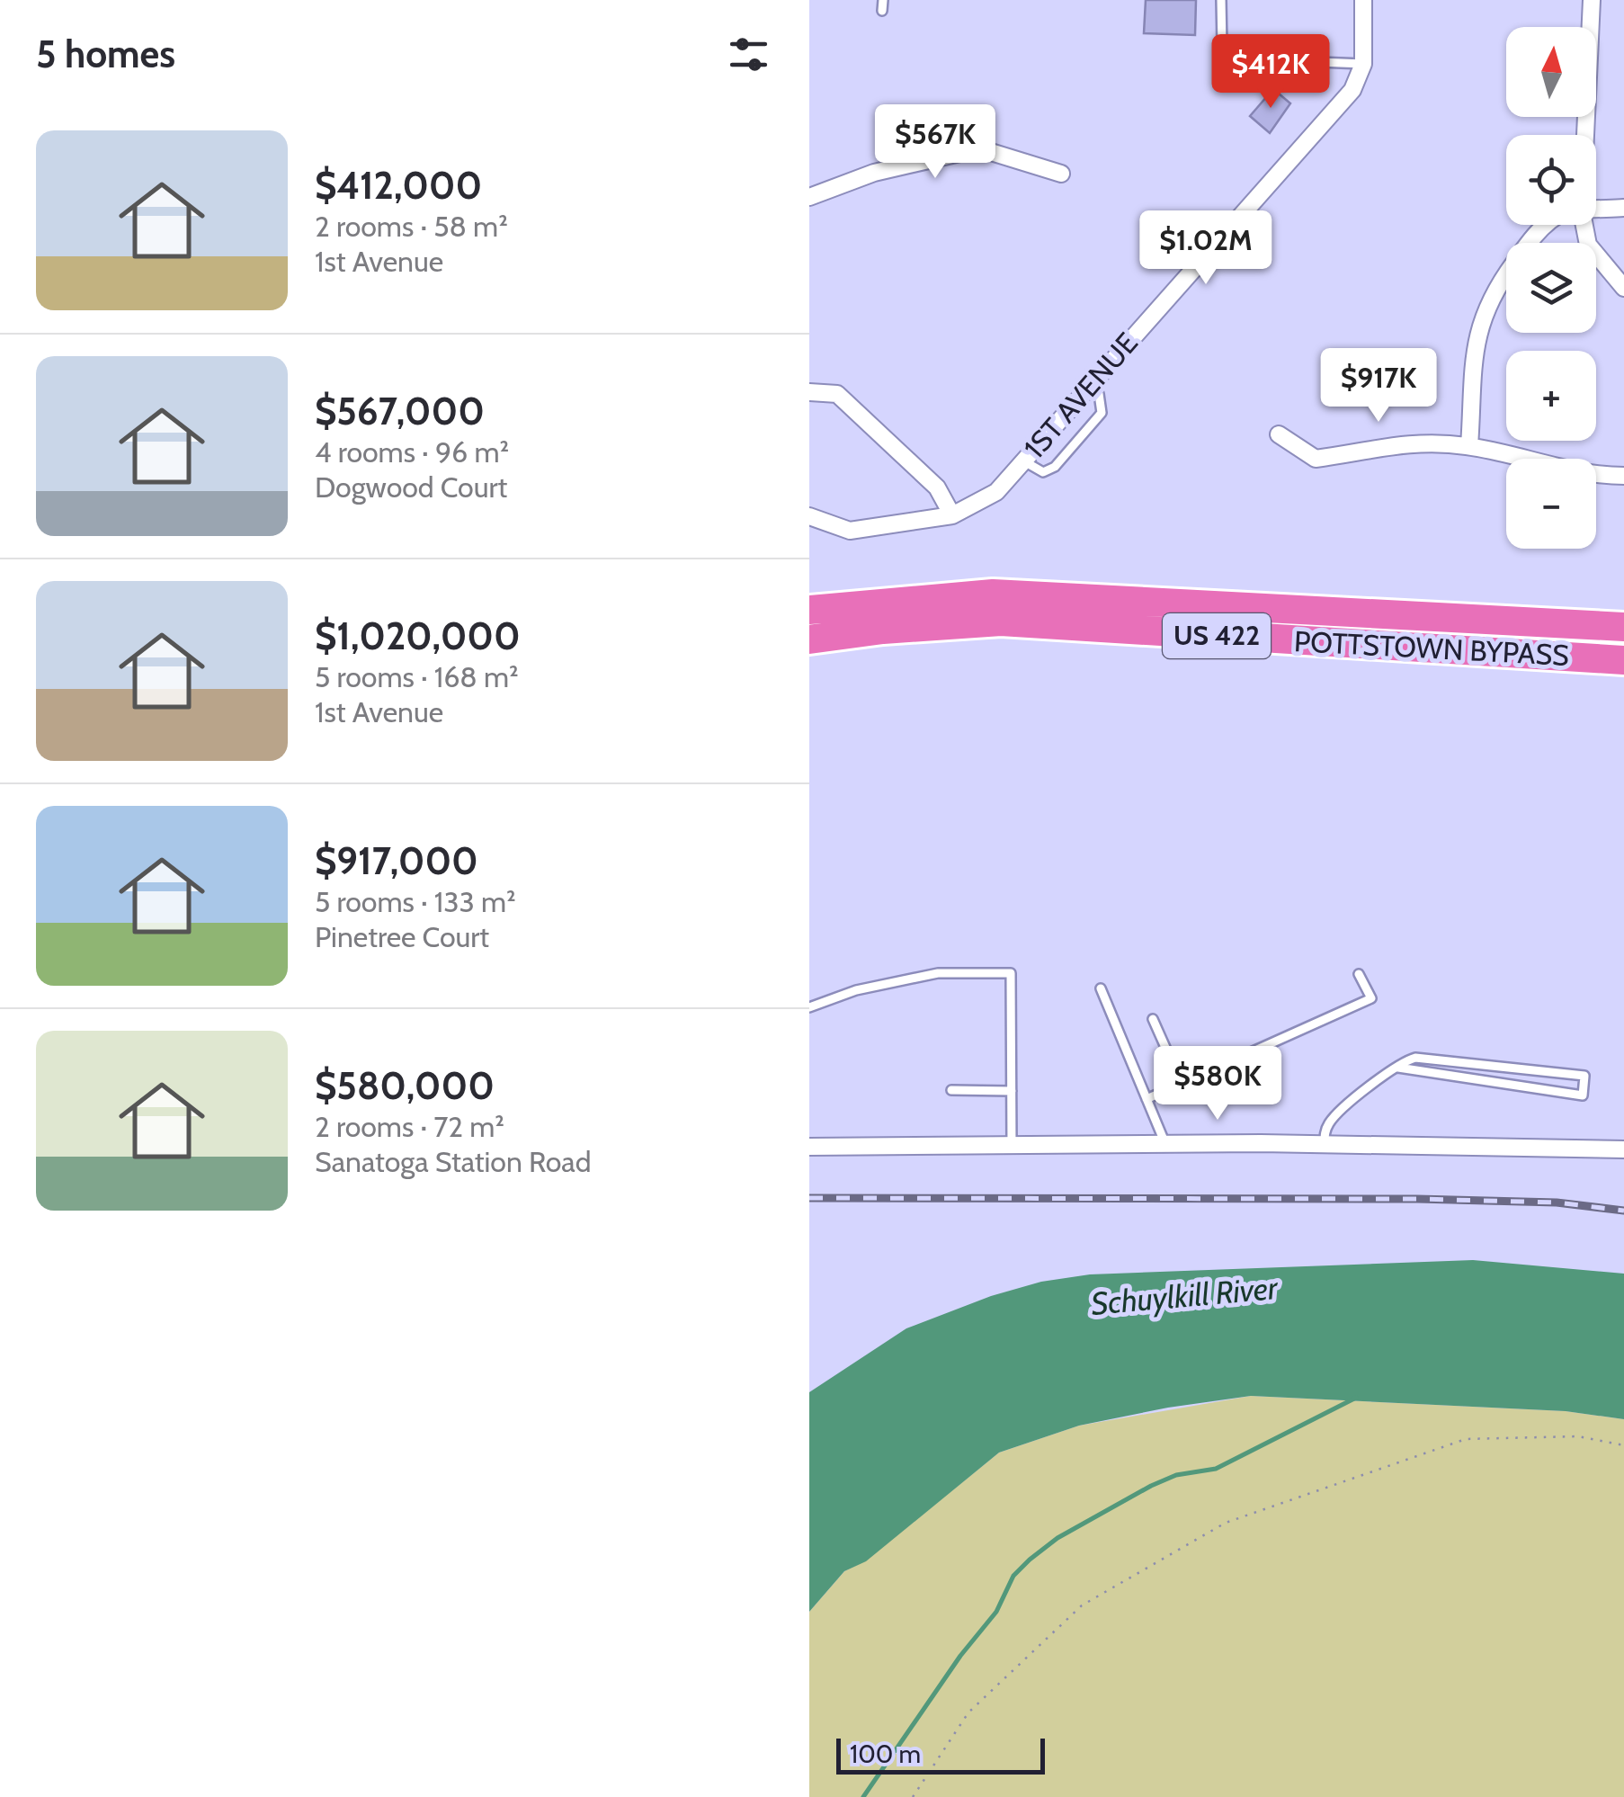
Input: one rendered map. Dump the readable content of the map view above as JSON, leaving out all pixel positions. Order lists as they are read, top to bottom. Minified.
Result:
{"streets":{"highway":["US 422","POTTSTOWN BYPASS"],"street":["1ST AVENUE"]},"water":["Schuylkill River"],"scale_bar":"100 m","north":"top","page":{"heading":"5 homes","map_buttons":["+","−"],"price":["$412K","$567K","$1.02M","$917K","$580K"],"list":[{"name":"$412,000","note":"2 rooms · 58 m² · 1st Avenue"},{"name":"$567,000","note":"4 rooms · 96 m² · Dogwood Court"},{"name":"$1,020,000","note":"5 rooms · 168 m² · 1st Avenue"},{"name":"$917,000","note":"5 rooms · 133 m² · Pinetree Court"},{"name":"$580,000","note":"2 rooms · 72 m² · Sanatoga Station Road"}],"scale":"100 m"}}
